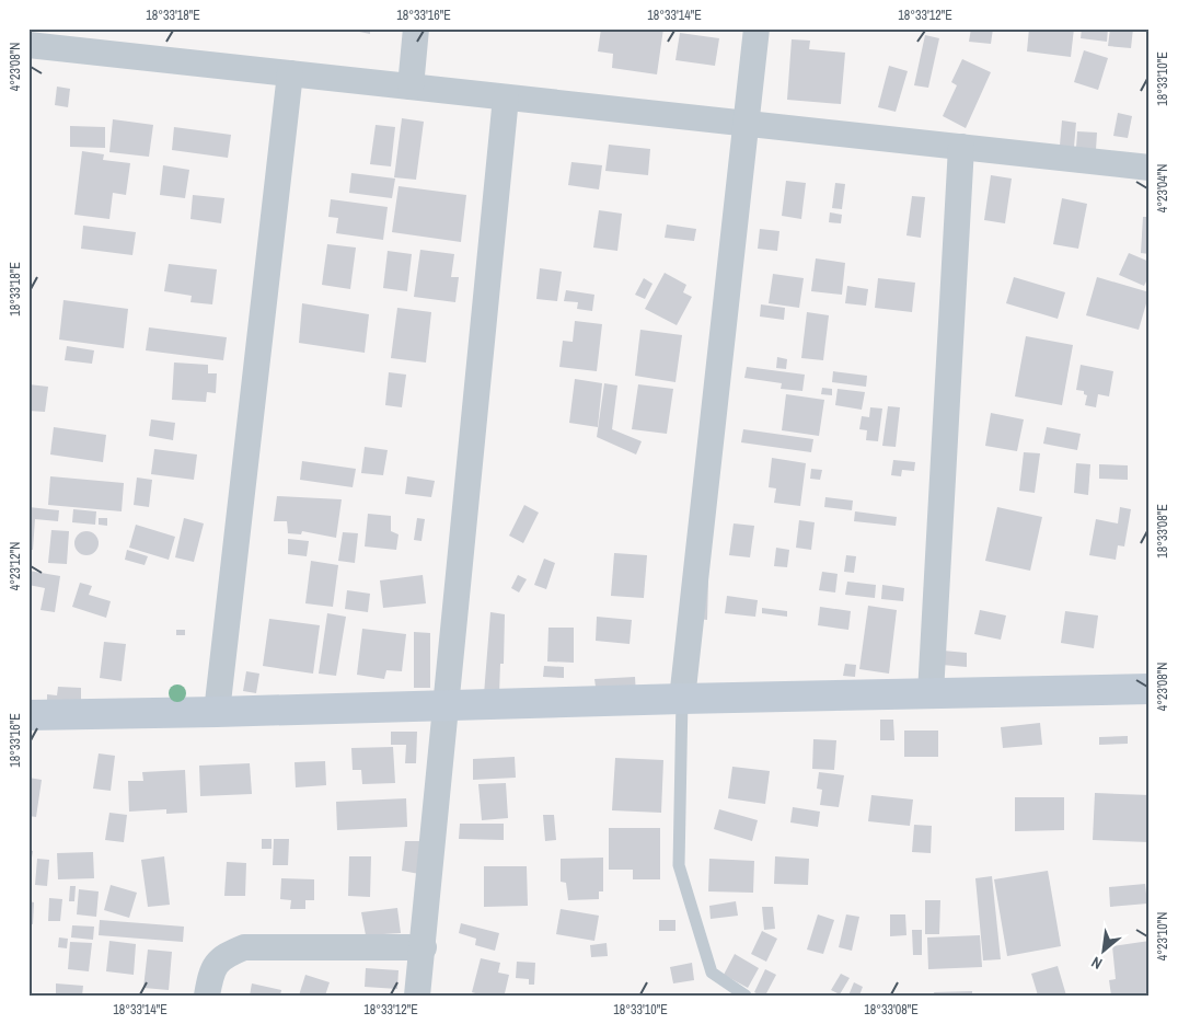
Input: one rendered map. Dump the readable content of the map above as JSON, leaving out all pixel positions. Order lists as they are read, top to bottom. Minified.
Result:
{"north":"bottom left","coordinates":["18°33'18\"E","18°33'16\"E","18°33'14\"E","18°33'12\"E","4°23'08\"N","18°33'10\"E","4°23'04\"N","18°33'08\"E","4°23'12\"N","4°23'10\"N"]}
